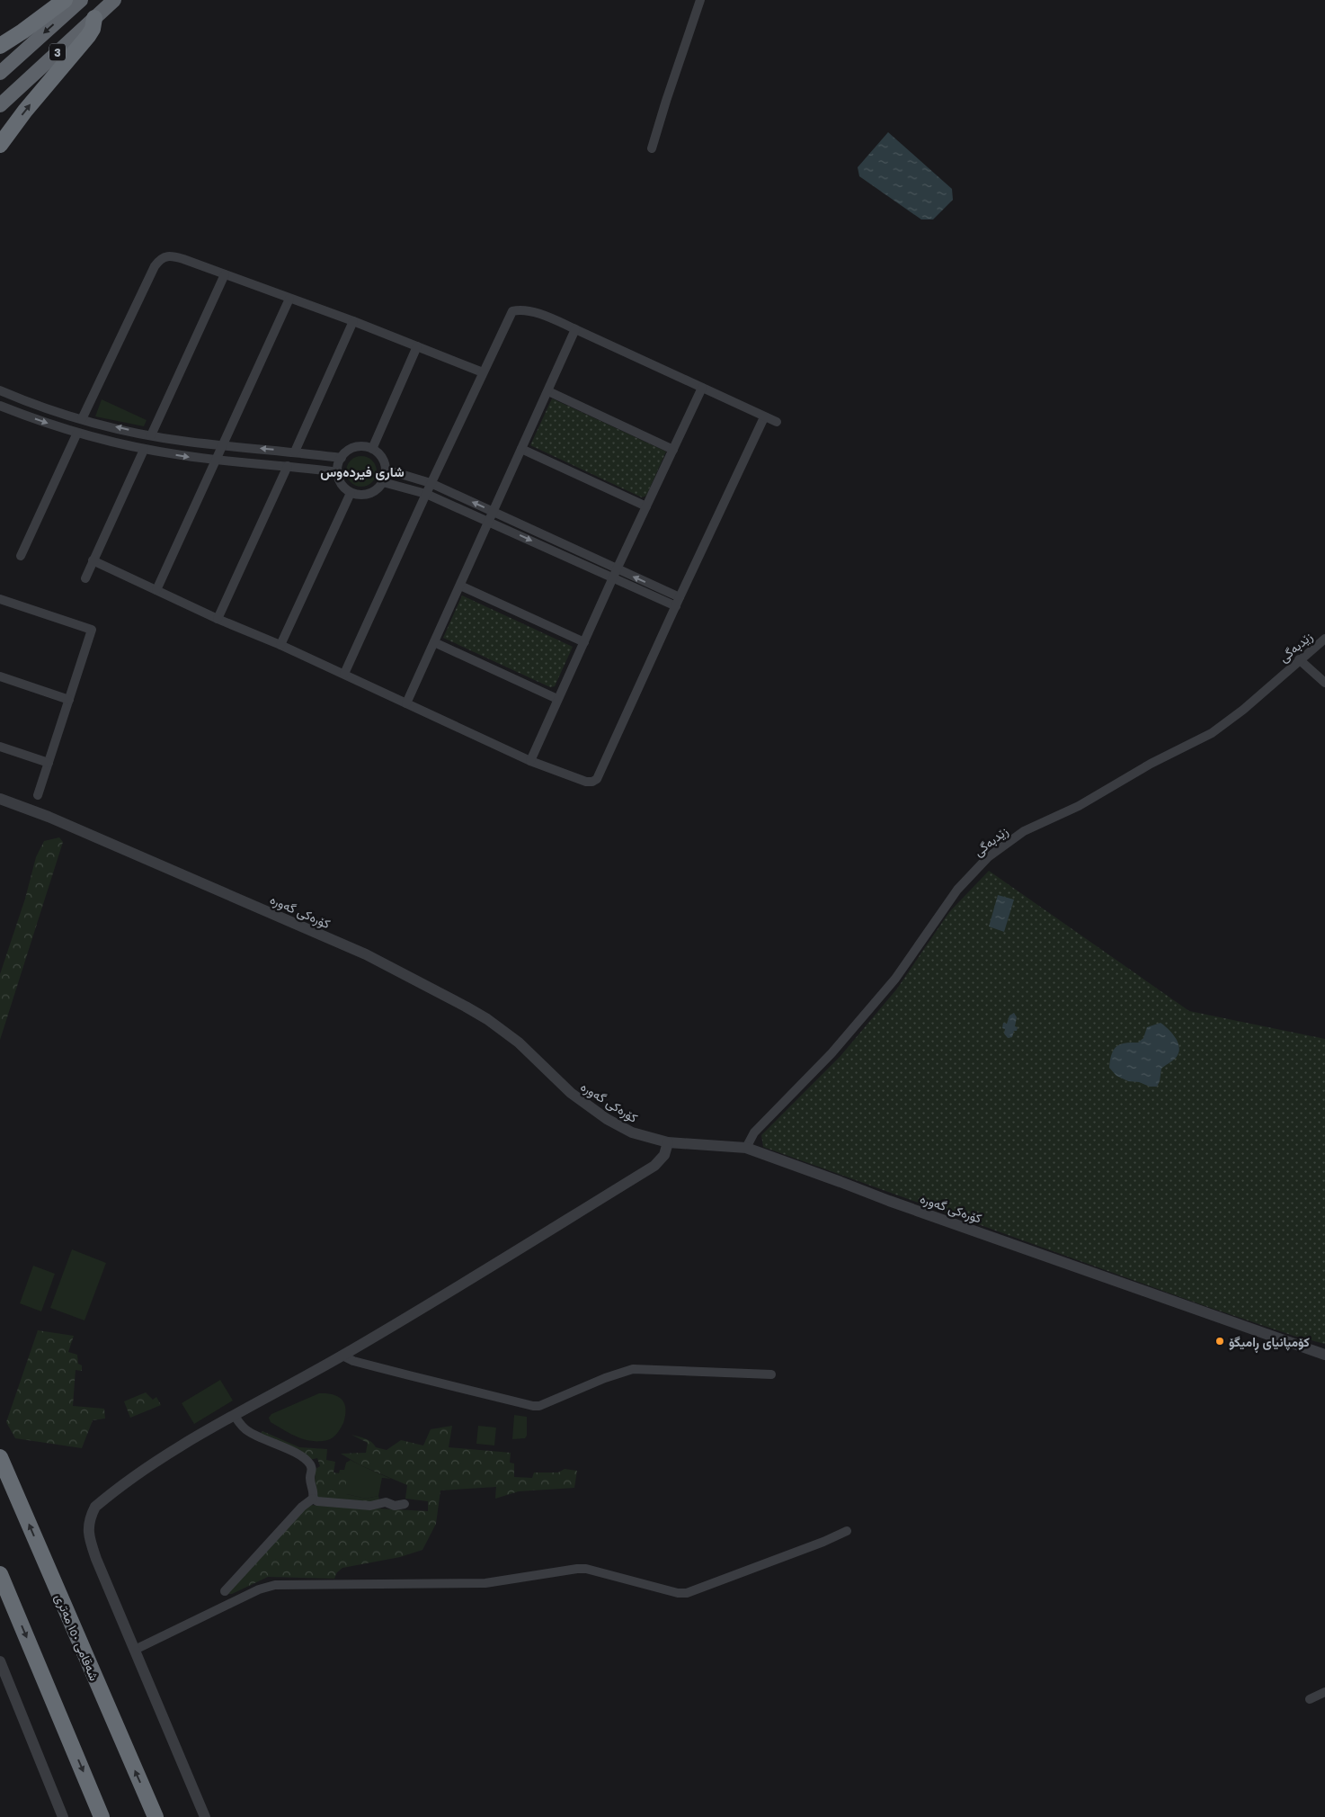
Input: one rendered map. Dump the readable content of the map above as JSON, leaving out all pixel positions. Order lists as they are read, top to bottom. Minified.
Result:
{"streets":{"highway":["3","شەقامی ١٥٠ مەتری"],"street":["زێدبەگی","کۆرەکی گەورە"]},"crossings":[["زێدبەگی","کۆرەکی گەورە"]],"districts":["شاری فیردەوس"],"places":["کۆمپانیای ڕامیگۆ"]}
